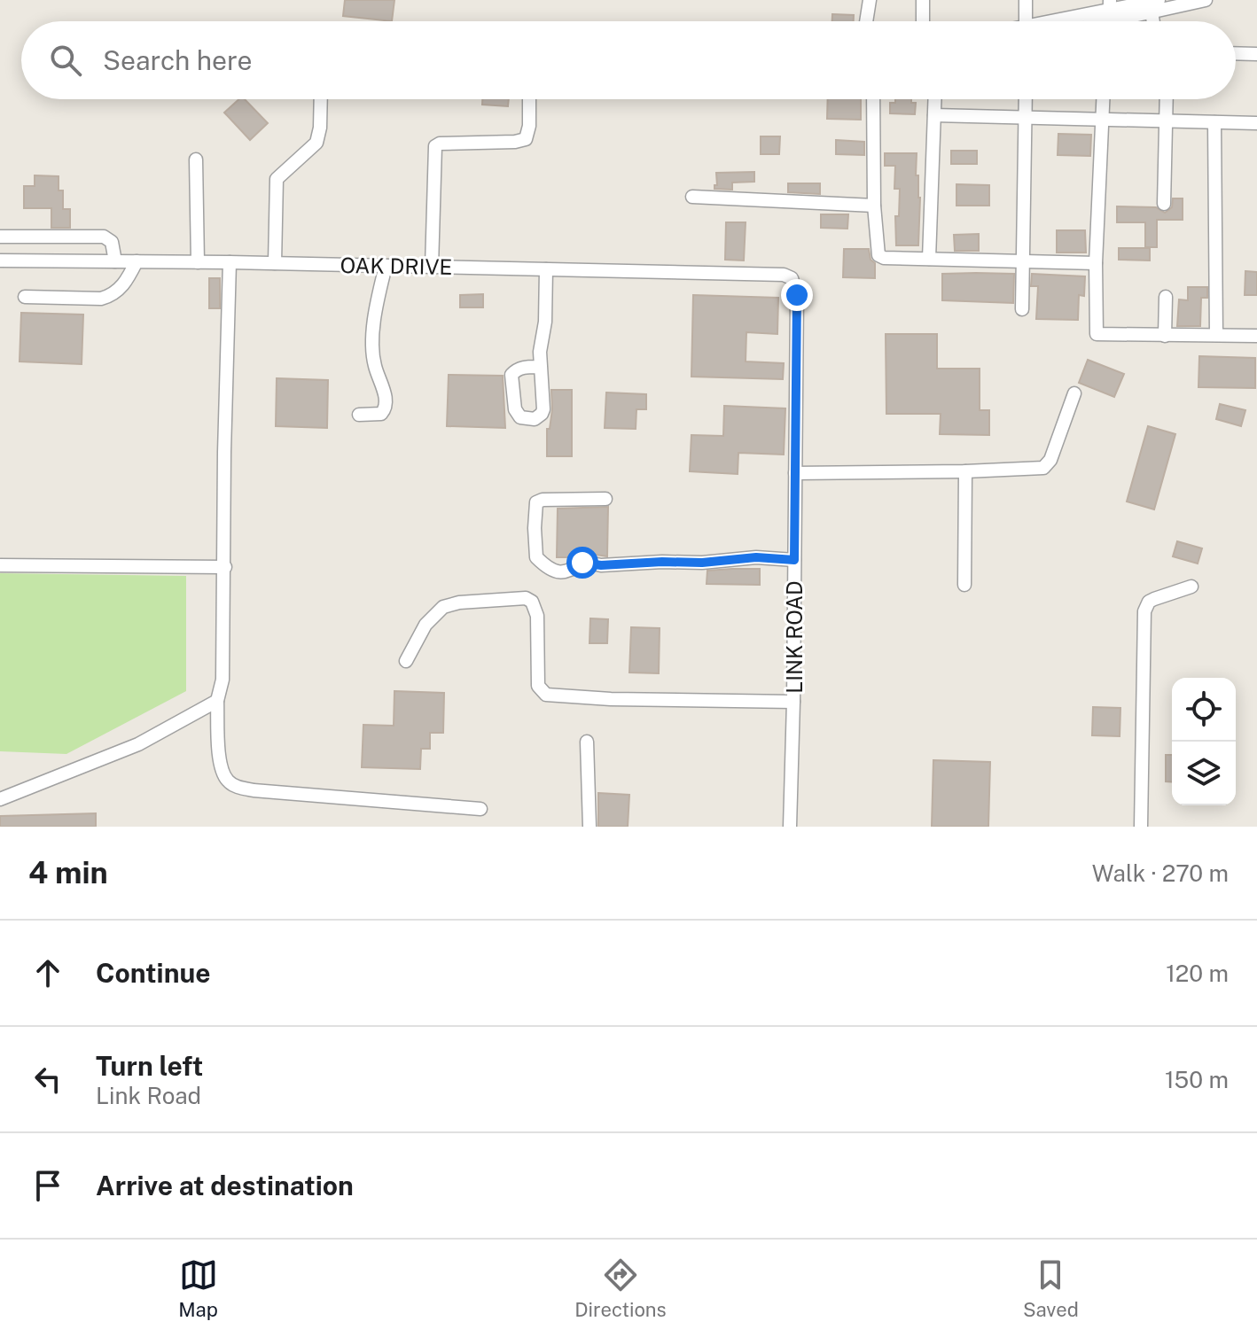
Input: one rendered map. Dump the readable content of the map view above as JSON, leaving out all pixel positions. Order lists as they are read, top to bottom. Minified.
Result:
{"streets":{"street":["OAK DRIVE","LINK ROAD"]},"crossings":[["OAK DRIVE","LINK ROAD"]],"page":{"search":"Search here","heading":["4 min","Walk · 270 m"],"list":[["Continue","120 m"],["Turn left","Link Road","150 m"],"Arrive at destination"],"nav":["Map","Directions","Saved"]}}
